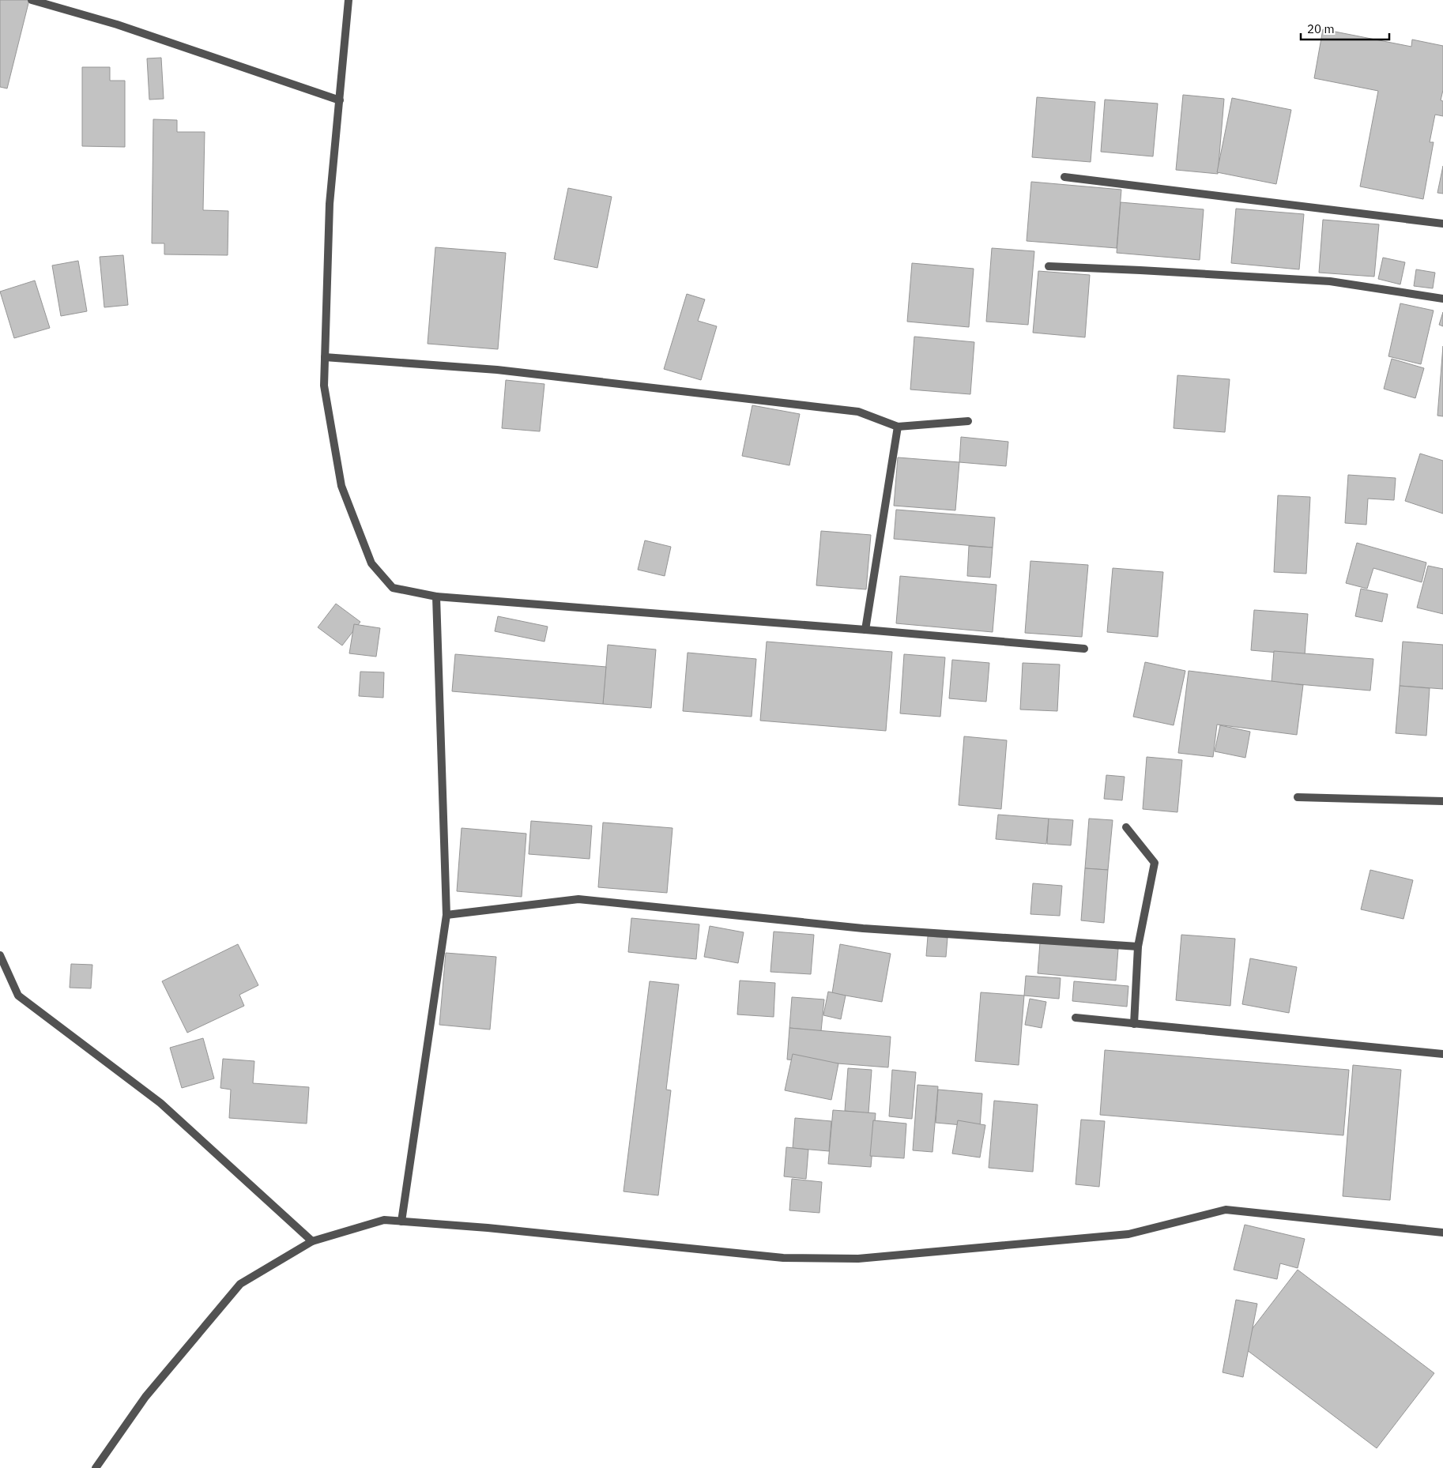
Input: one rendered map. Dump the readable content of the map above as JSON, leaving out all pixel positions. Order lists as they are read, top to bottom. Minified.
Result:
{"scale_bar":"20 m"}
